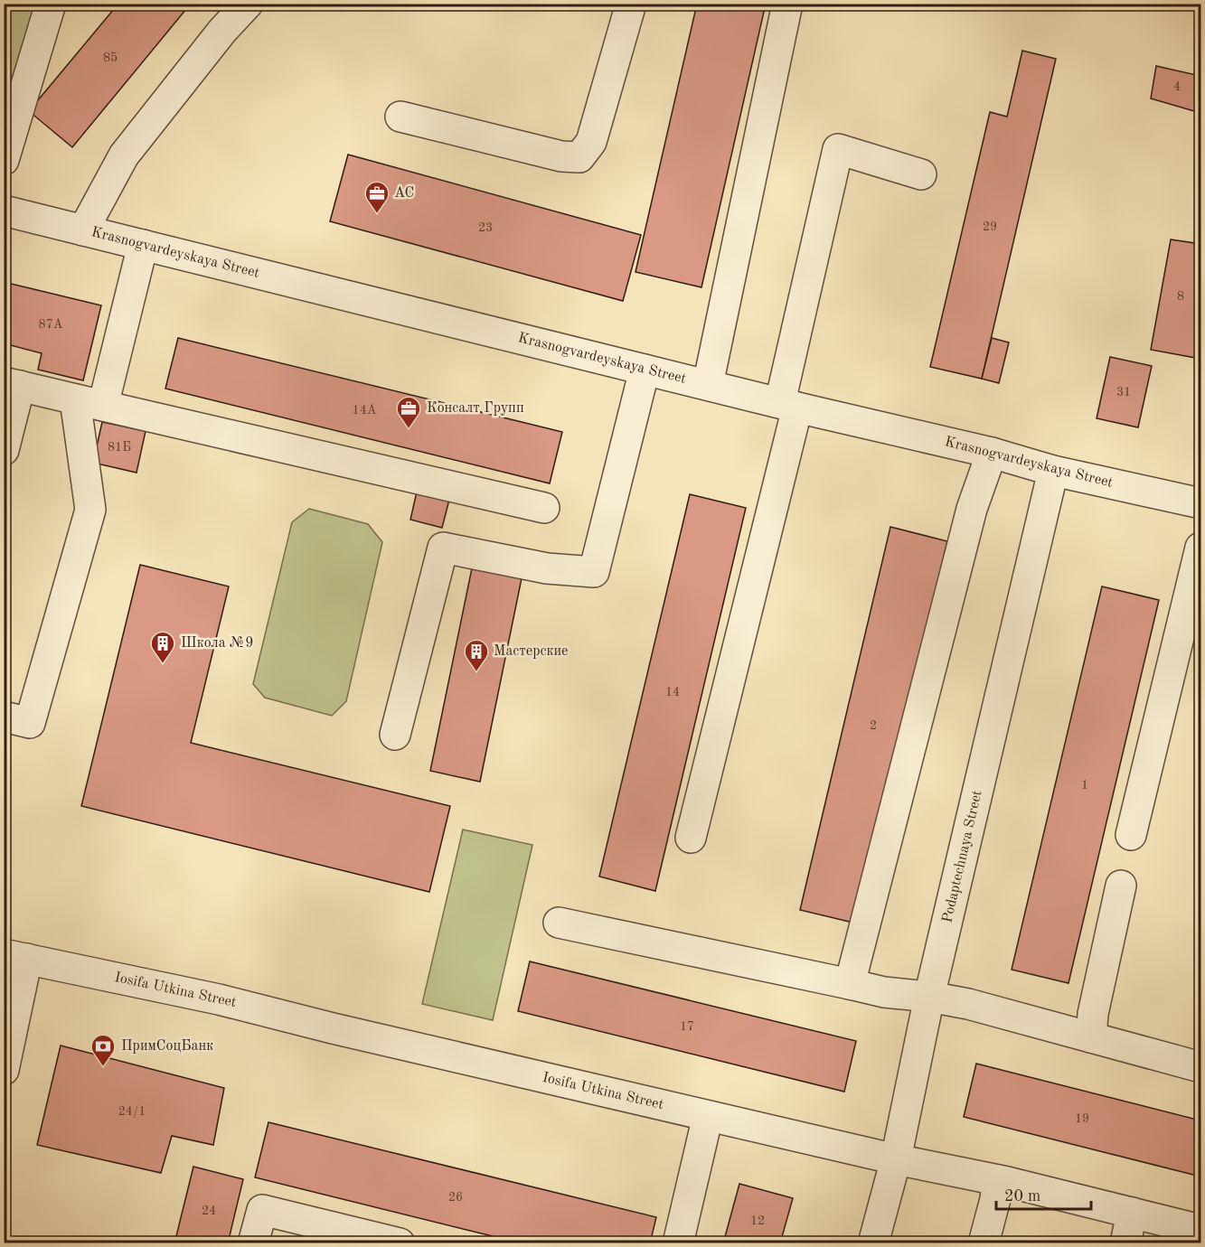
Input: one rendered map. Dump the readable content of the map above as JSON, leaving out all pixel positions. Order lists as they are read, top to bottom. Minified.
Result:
{"streets":{"street":["Krasnogvardeyskaya Street","Podaptechnaya Street","Iosifa Utkina Street"]},"crossings":[["Krasnogvardeyskaya Street","Podaptechnaya Street"],["Podaptechnaya Street","Iosifa Utkina Street"]],"places":{"office":["АС","Консалт Групп"],"building":["Школа №9","Мастерские"],"bank":["ПримСоцБанк"]},"house_numbers":["85","4","29","23","8","87А","31","14А","81Б","14","2","1","17","24/1","19","26","24","12"],"scale_bar":"20 m"}
